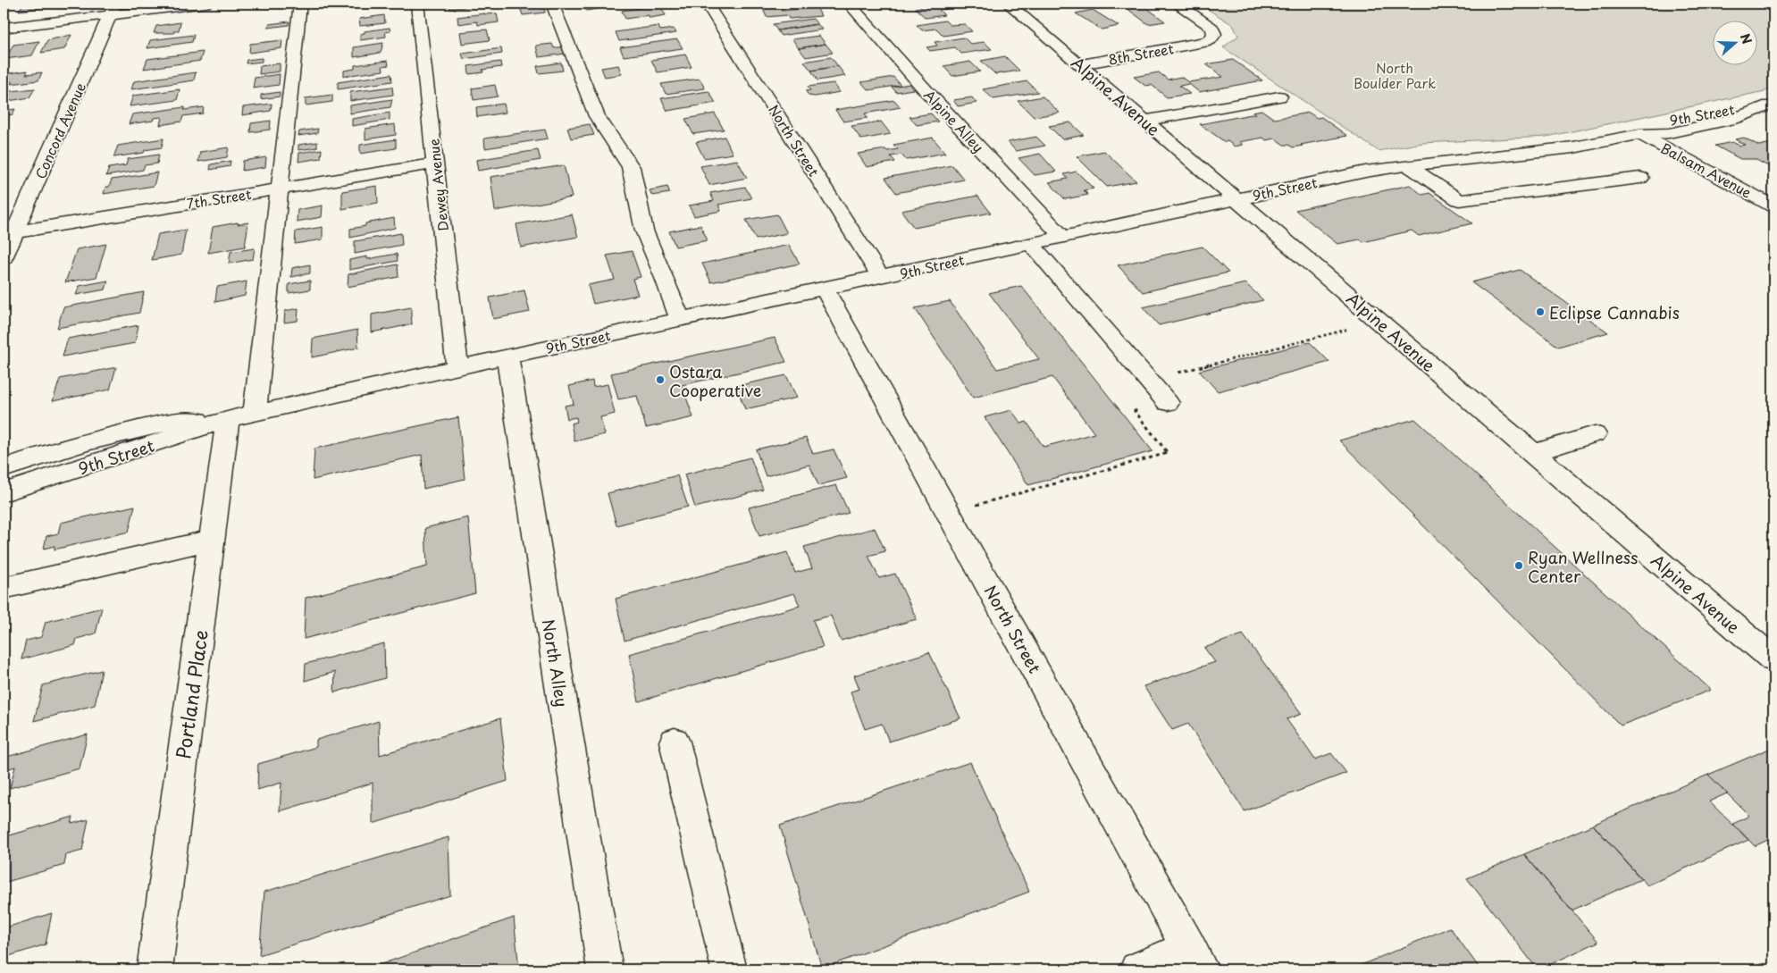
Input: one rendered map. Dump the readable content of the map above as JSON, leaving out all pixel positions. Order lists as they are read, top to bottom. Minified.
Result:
{"streets":{"street":["8th Street","Alpine Avenue","9th Street","Alpine Alley","Concord Avenue","North Street","Balsam Avenue","Dewey Avenue","7th Street","North Alley","Portland Place"]},"crossings":[["8th Street","Alpine Avenue"],["Alpine Avenue","9th Street"],["9th Street","Alpine Alley"],["9th Street","North Street"],["9th Street","Balsam Avenue"],["9th Street","Dewey Avenue"],["9th Street","North Alley"],["9th Street","Portland Place"],["Concord Avenue","7th Street"],["Dewey Avenue","7th Street"],["7th Street","Portland Place"]],"parks":["North Boulder Park"],"places":["Eclipse Cannabis","Ostara Cooperative","Ryan Wellness Center"],"north":"right"}
